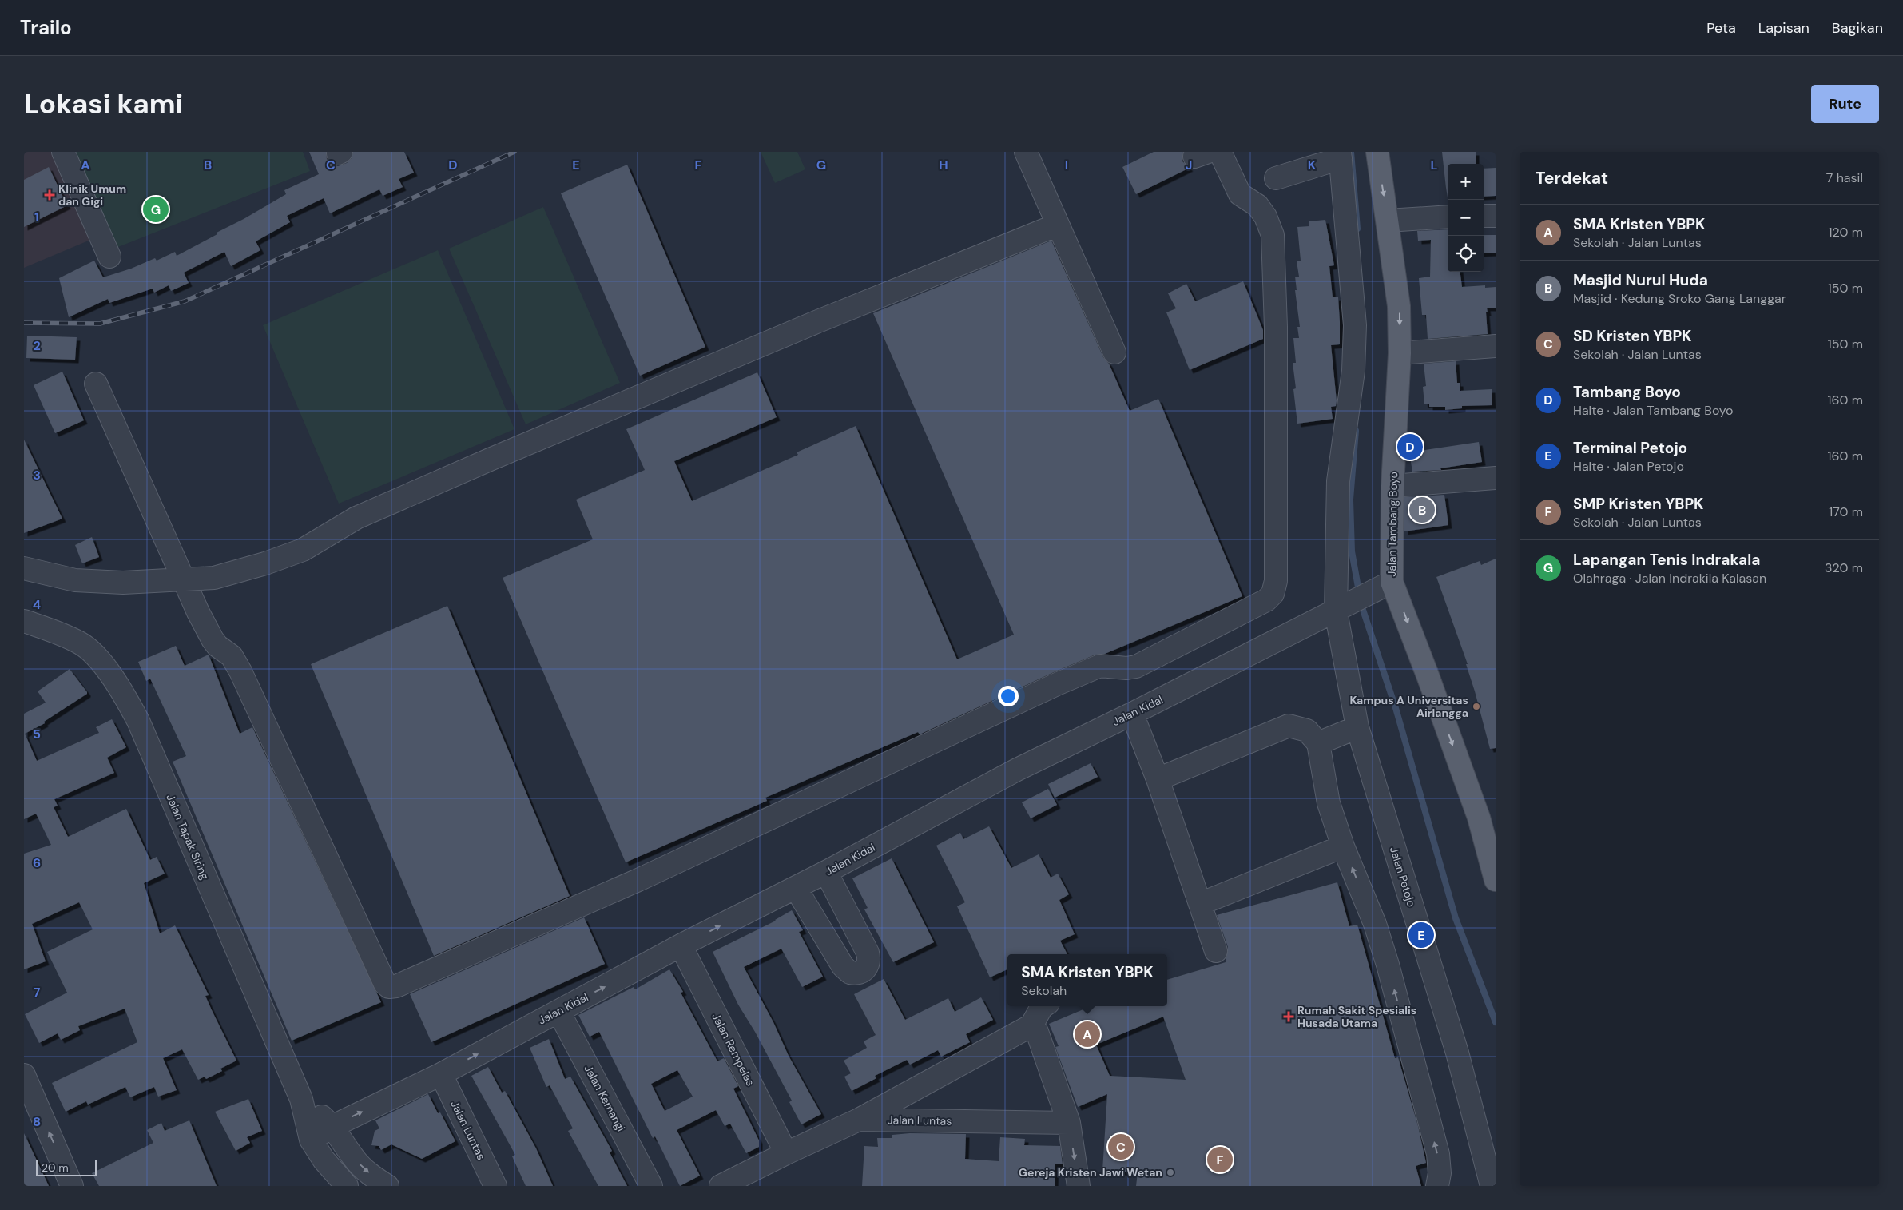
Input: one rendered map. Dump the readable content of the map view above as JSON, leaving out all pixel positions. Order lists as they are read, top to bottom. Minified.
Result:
{"streets":{"main road":["Jalan Tambang Boyo"],"street":["Jalan Kidal","Jalan Tapak Siring","Jalan Petojo","Jalan Rempelas","Jalan Kemangi","Jalan Luntas"]},"crossings":[["Jalan Tambang Boyo","Jalan Kidal"],["Jalan Kidal","Jalan Tapak Siring"],["Jalan Kidal","Jalan Petojo"],["Jalan Kidal","Jalan Rempelas"],["Jalan Kidal","Jalan Kemangi"],["Jalan Kidal","Jalan Luntas"],["Jalan Rempelas","Jalan Luntas"]],"one_way":["Jalan Tambang Boyo","Jalan Kidal"],"places":{"health":["Klinik Umum dan Gigi","Rumah Sakit Spesialis Husada Utama"],"other":["Kampus A Universitas Airlangga","Gereja Kristen Jawi Wetan"]},"scale_bar":"20 m","page":{"header":"Trailo","nav":["Peta","Lapisan","Bagikan"],"buttons":"Rute","title":"Lokasi kami","heading":["Terdekat","7 hasil"],"map_buttons":["+","−"],"pins":["G","D","B","E","A","C","F"],"list":[{"mark":"A","name":"SMA Kristen YBPK","note":"Sekolah · Jalan Luntas","value":"120 m"},{"mark":"B","name":"Masjid Nurul Huda","note":"Masjid · Kedung Sroko Gang Langgar","value":"150 m"},{"mark":"C","name":"SD Kristen YBPK","note":"Sekolah · Jalan Luntas","value":"150 m"},{"mark":"D","name":"Tambang Boyo","note":"Halte · Jalan Tambang Boyo","value":"160 m"},{"mark":"E","name":"Terminal Petojo","note":"Halte · Jalan Petojo","value":"160 m"},{"mark":"F","name":"SMP Kristen YBPK","note":"Sekolah · Jalan Luntas","value":"170 m"},{"mark":"G","name":"Lapangan Tenis Indrakala","note":"Olahraga · Jalan Indrakila Kalasan","value":"320 m"}],"popup":["SMA Kristen YBPK","Sekolah"],"scale":"20 m"},"grid":{"columns":["A","B","C","D","E","F","G","H","I","J","K","L"],"rows":["1","2","3","4","5","6","7","8"]}}
